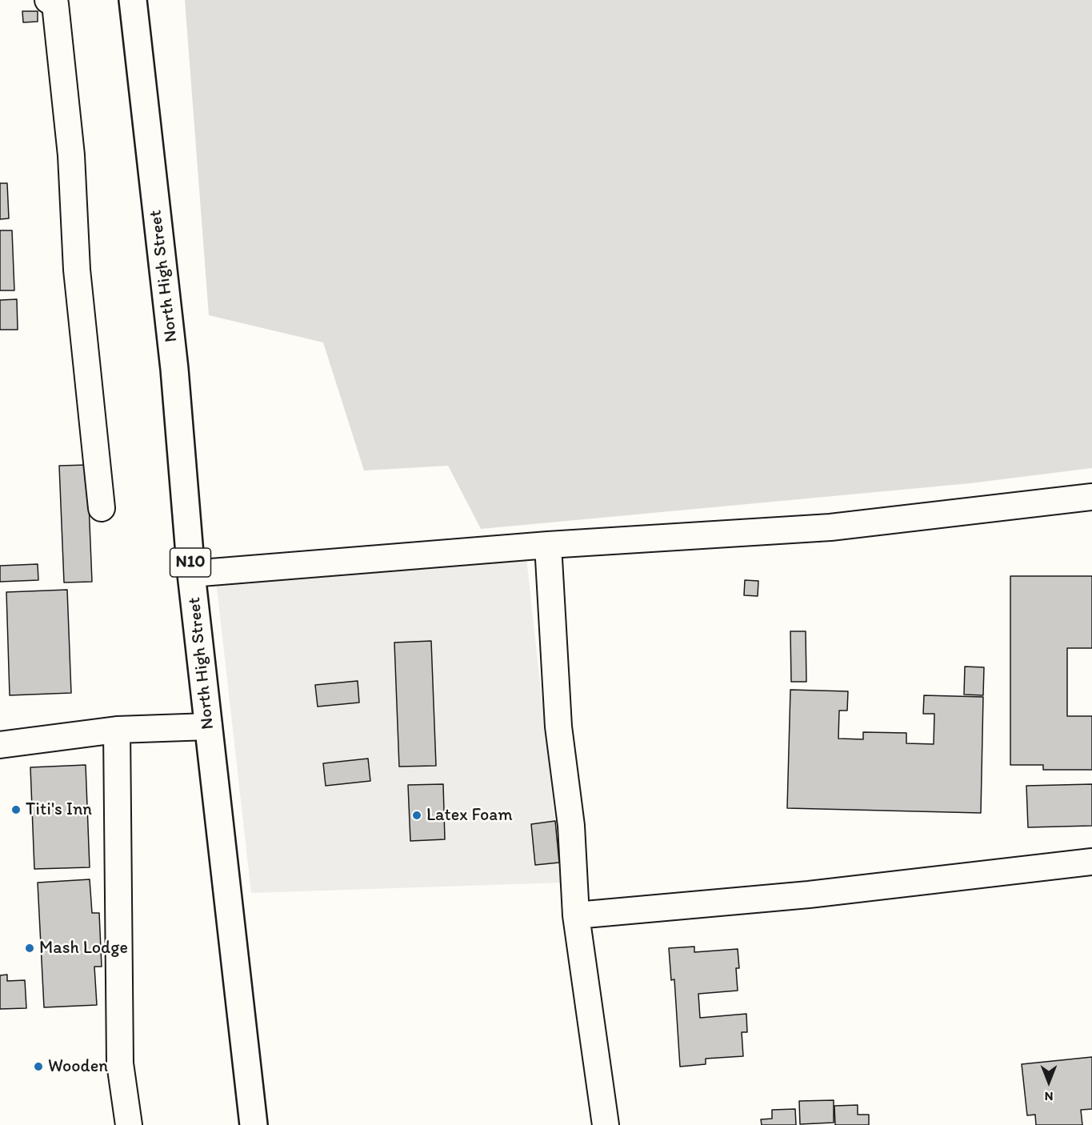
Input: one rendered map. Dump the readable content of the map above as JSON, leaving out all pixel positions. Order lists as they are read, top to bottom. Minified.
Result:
{"streets":{"highway":["North High Street","N10"]},"places":["Titi's Inn","Latex Foam","Mash Lodge","Wooden"],"north":"bottom"}
